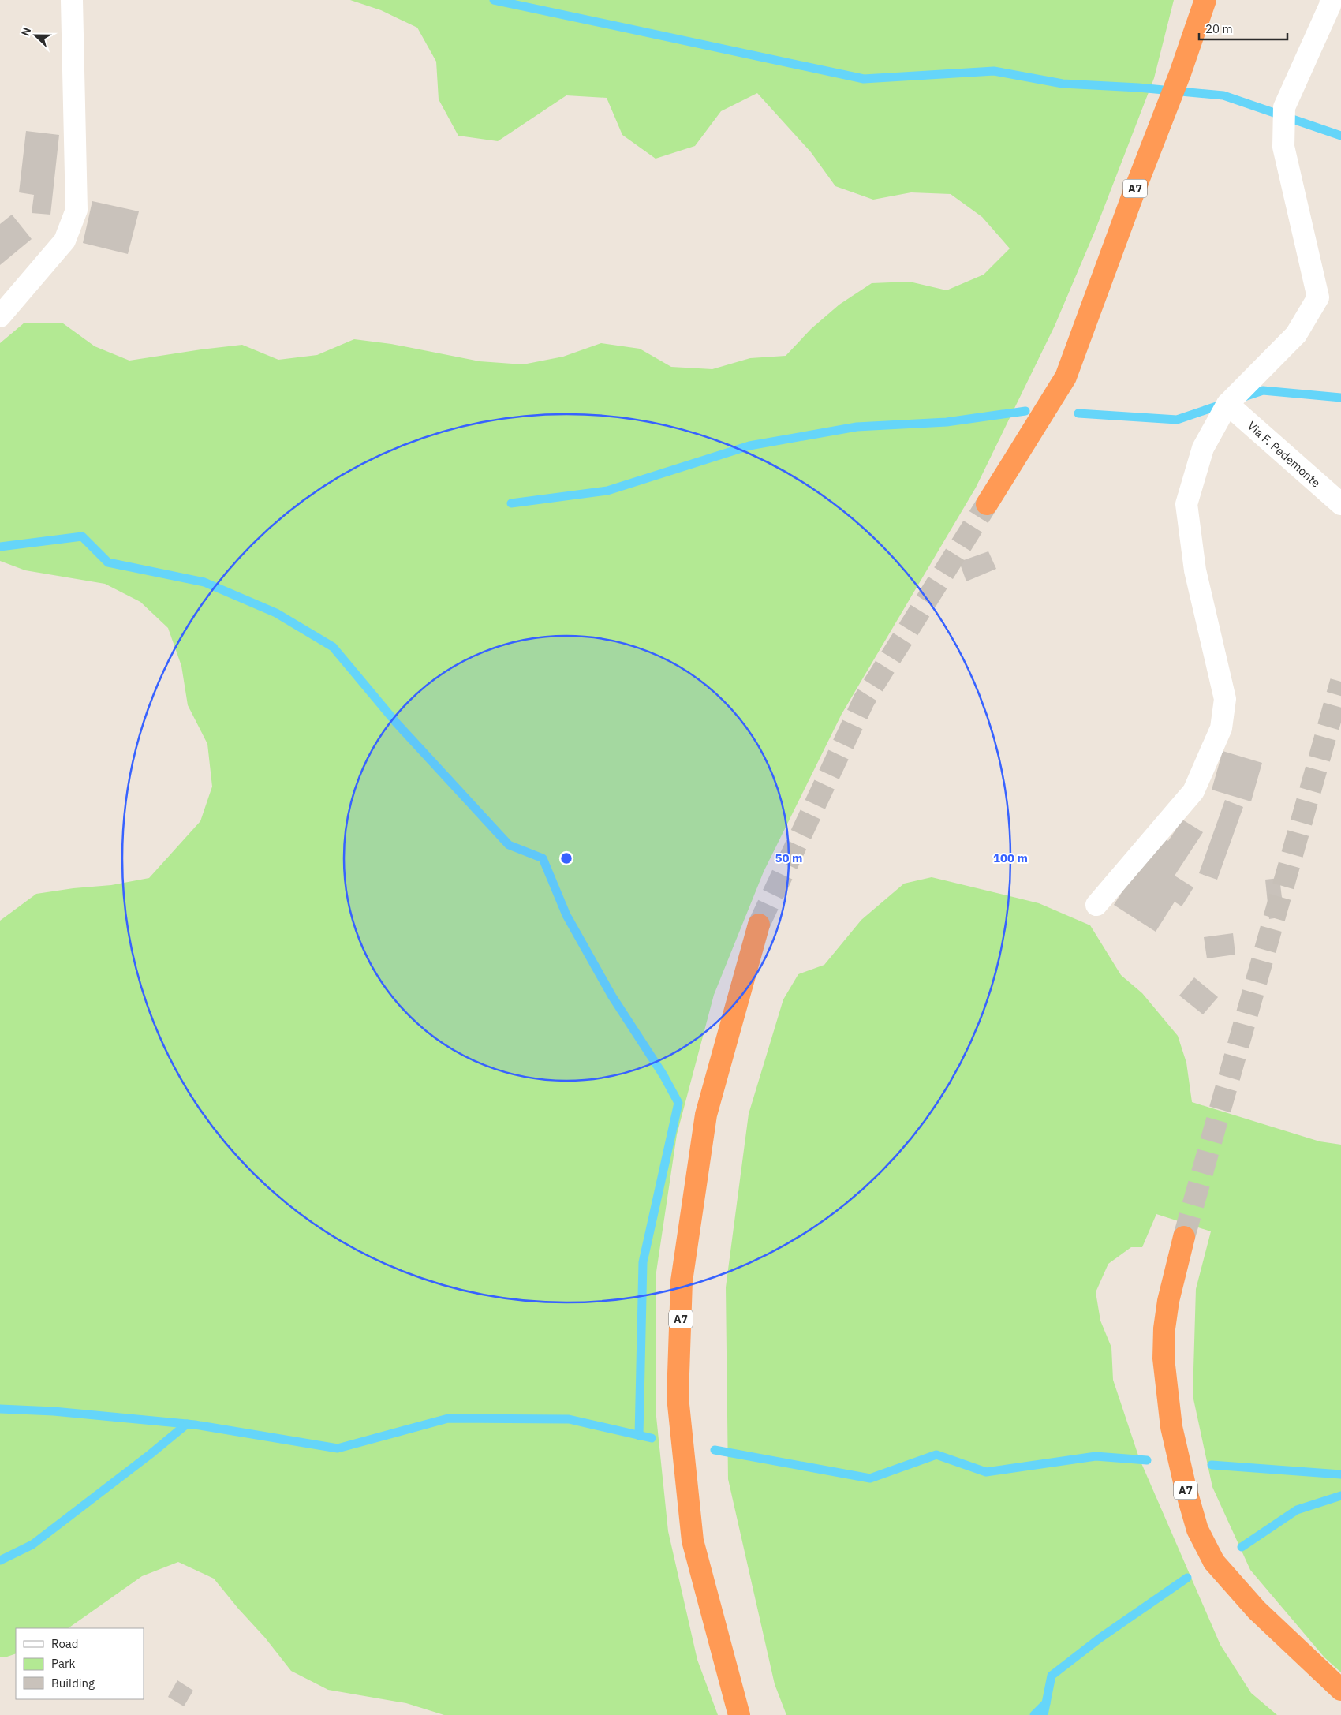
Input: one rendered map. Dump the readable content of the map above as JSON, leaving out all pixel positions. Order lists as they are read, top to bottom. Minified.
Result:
{"streets":{"highway":["A7"],"street":["Via F. Pedemonte"]},"legend":["Road","Park","Building"],"scale_bar":"20 m","north":"left","rings":["50 m","100 m"]}
